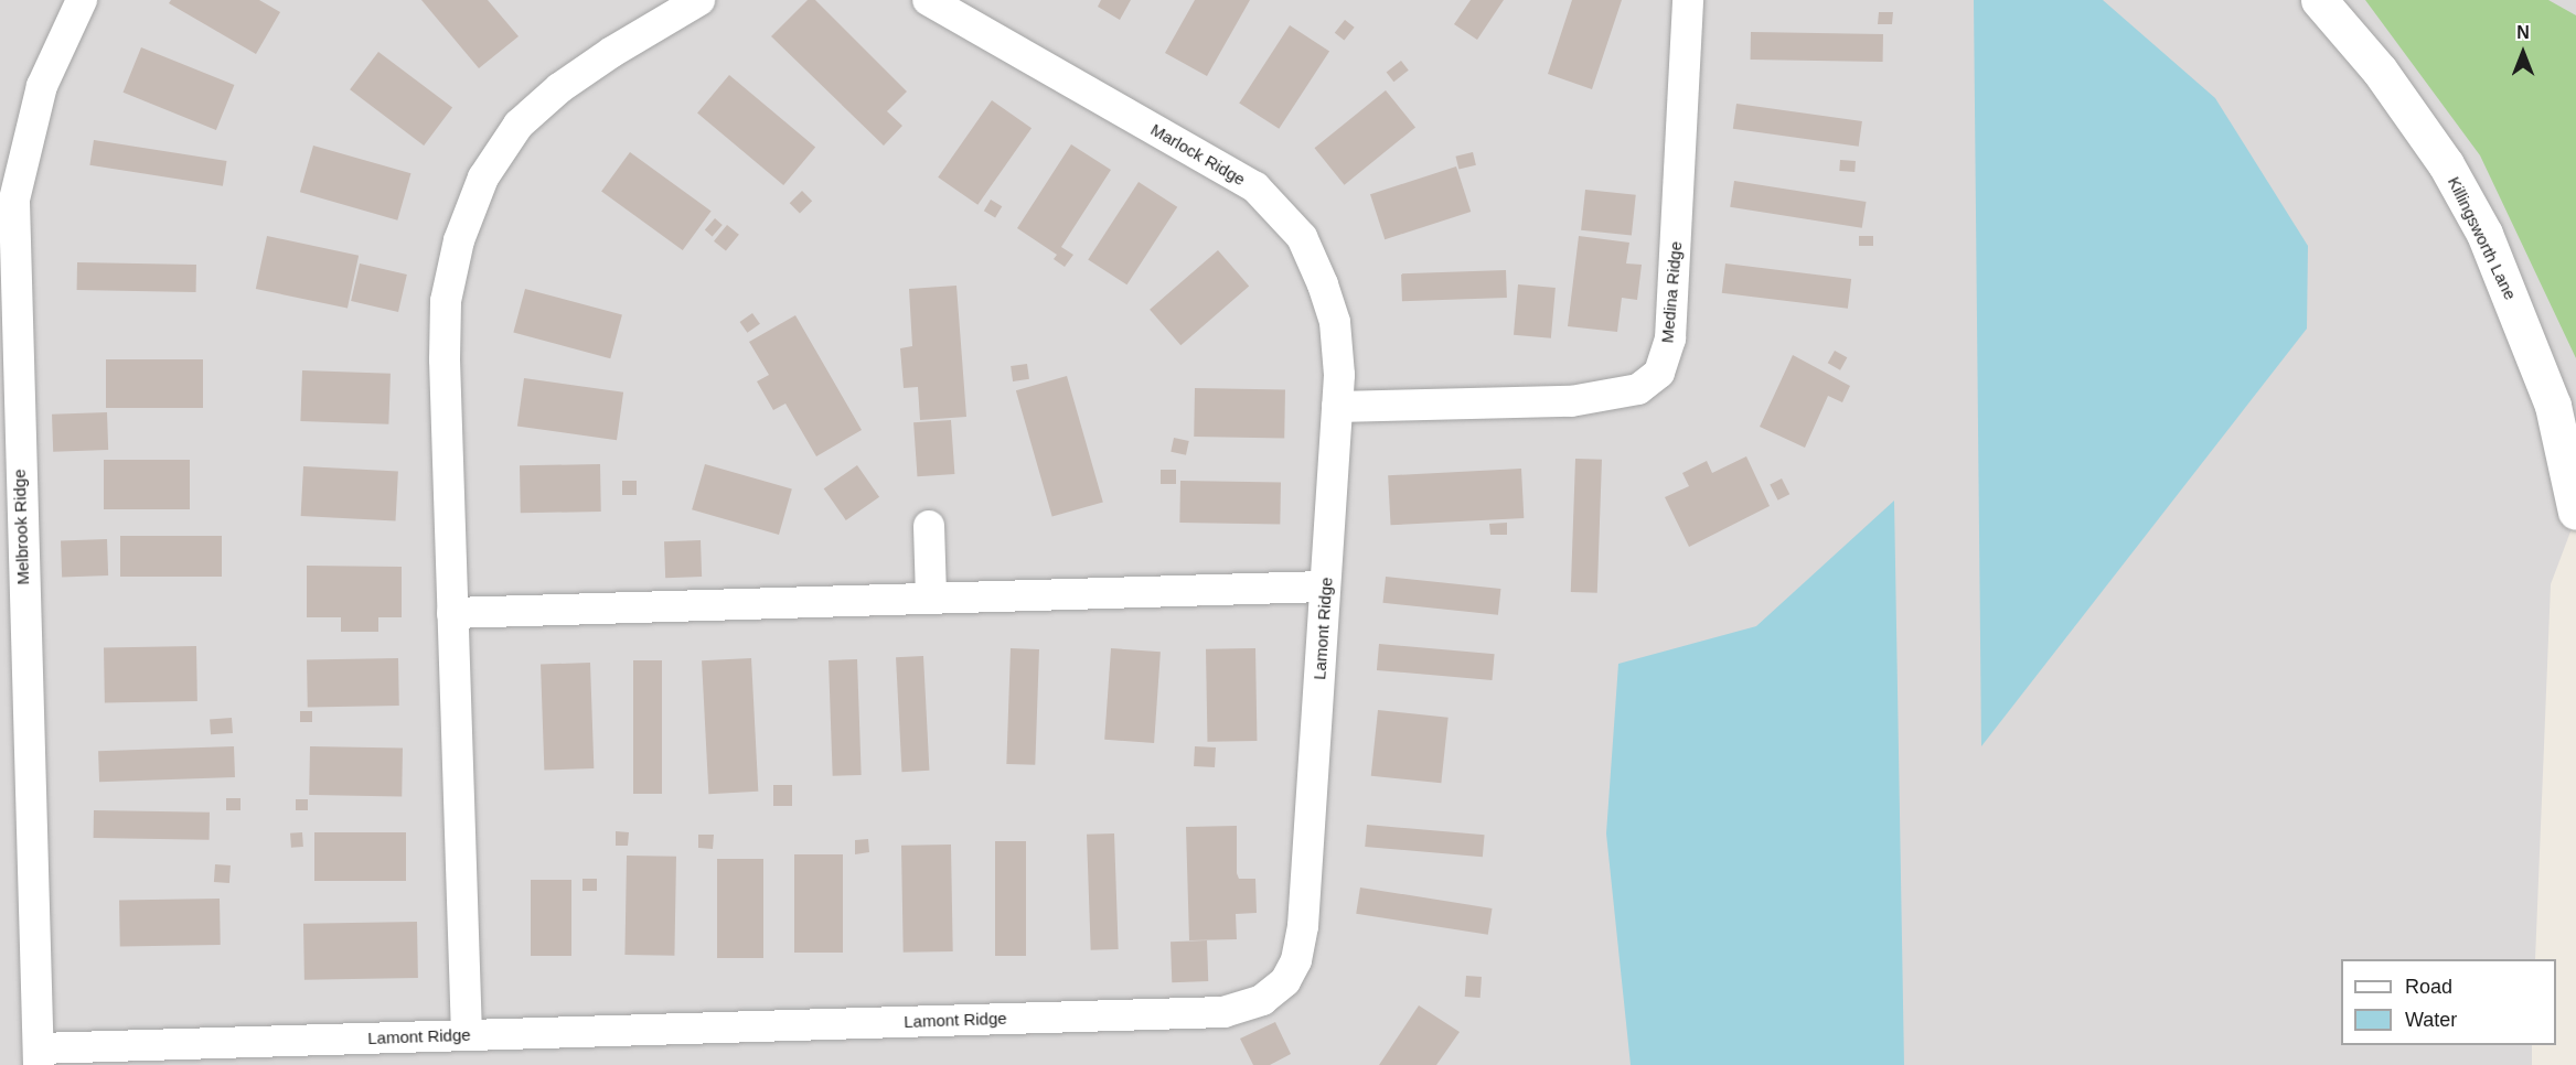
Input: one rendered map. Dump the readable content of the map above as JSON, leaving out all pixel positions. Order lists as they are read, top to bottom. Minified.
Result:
{"streets":{"street":["Marlock Ridge","Killingsworth Lane","Medina Ridge","Melbrook Ridge","Lamont Ridge"]},"crossings":[["Marlock Ridge","Medina Ridge"],["Marlock Ridge","Lamont Ridge"],["Medina Ridge","Lamont Ridge"],["Melbrook Ridge","Lamont Ridge"]],"legend":["Road","Water"],"north":"top"}
